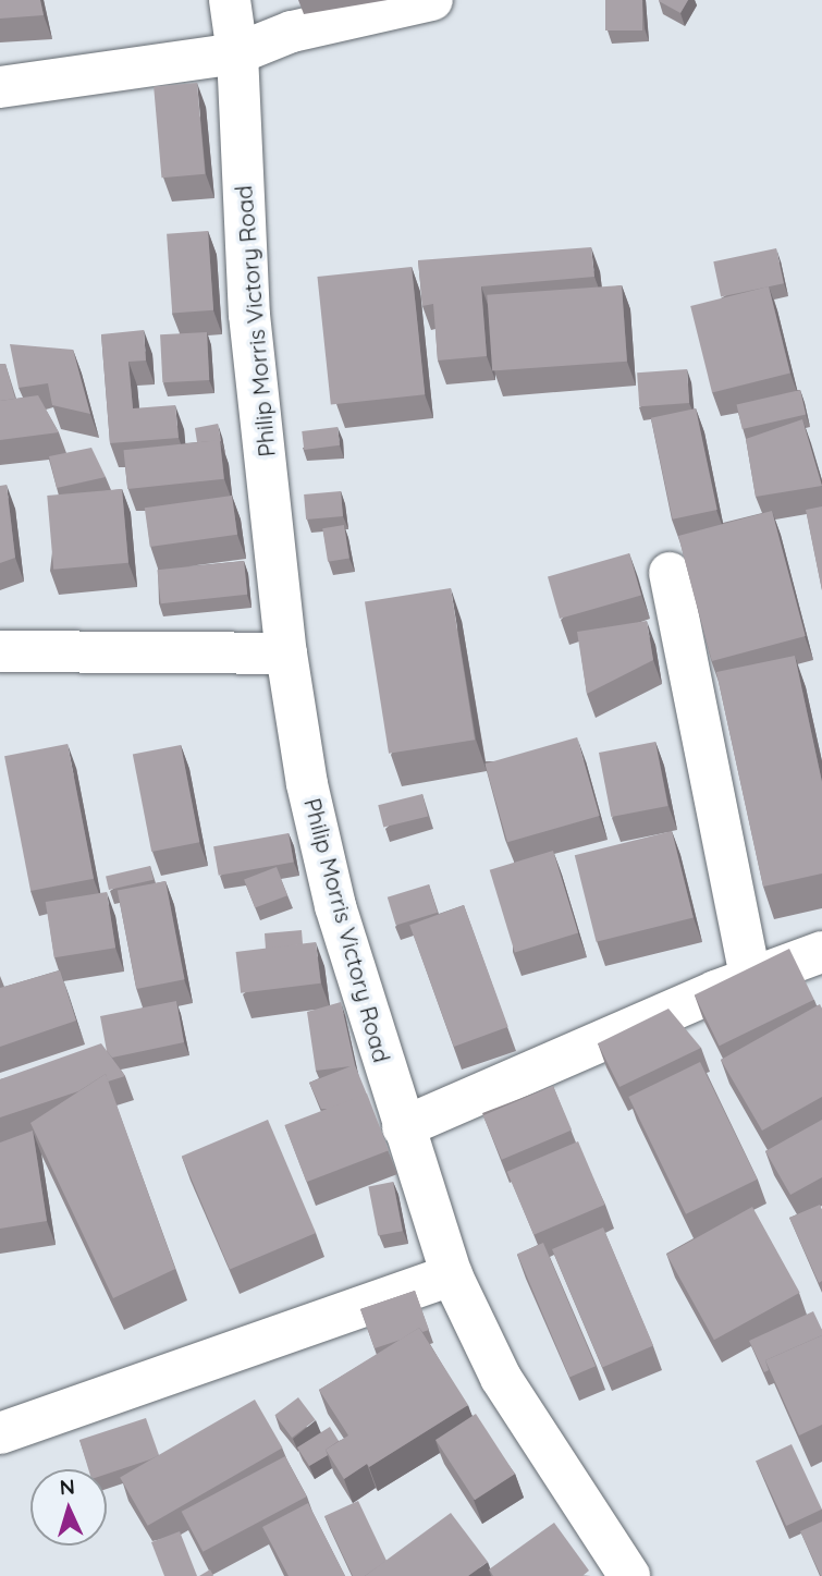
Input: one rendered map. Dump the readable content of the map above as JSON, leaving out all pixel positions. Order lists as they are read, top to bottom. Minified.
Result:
{"streets":{"street":["Philip Morris Victory Road"]},"north":"top"}
